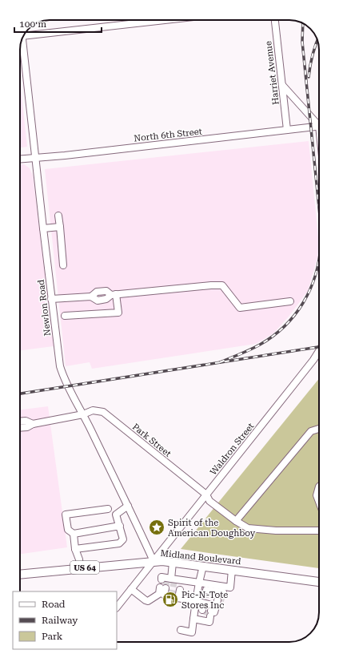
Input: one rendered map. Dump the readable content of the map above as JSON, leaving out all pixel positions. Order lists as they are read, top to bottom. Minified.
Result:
{"streets":{"main road":["Midland Boulevard","US 64"],"street":["Harriet Avenue","North 6th Street","Newlon Road","Park Street","Waldron Street"]},"crossings":[["Harriet Avenue","North 6th Street"],["North 6th Street","Newlon Road"],["Newlon Road","Park Street"],["Newlon Road","Waldron Street"],["Newlon Road","Midland Boulevard"],["Park Street","Waldron Street"],["Waldron Street","Midland Boulevard"]],"places":{"place":["Spirit of the American Doughboy"],"fuel station":["Pic-N-Tote Stores Inc"]},"legend":["Road","Railway","Park"],"scale_bar":"100 m"}
